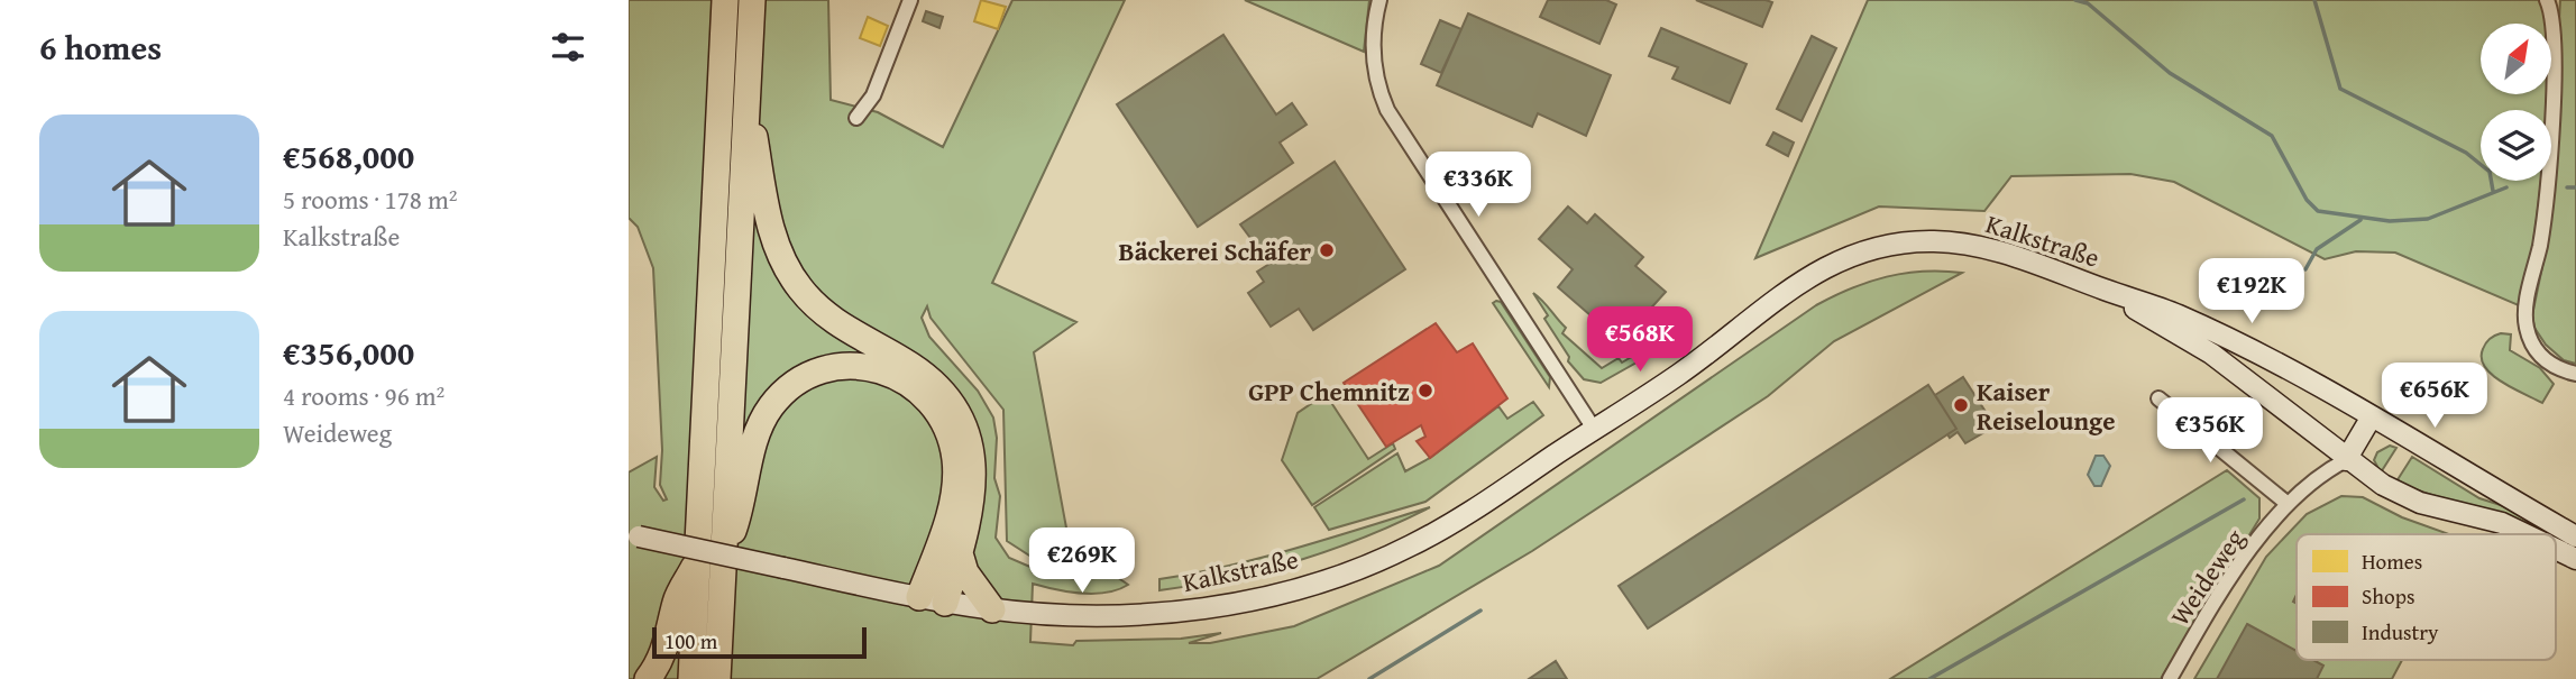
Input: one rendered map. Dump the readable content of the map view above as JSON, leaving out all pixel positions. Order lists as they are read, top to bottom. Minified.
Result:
{"streets":{"main road":["Kalkstraße"],"street":["Weideweg"]},"crossings":[["Kalkstraße","Weideweg"]],"places":["Bäckerei Schäfer","GPP Chemnitz","Kaiser Reiselounge"],"legend":["Homes","Shops","Industry"],"scale_bar":"100 m","north":"top right","page":{"heading":"6 homes","list":[{"name":"€568,000","note":"5 rooms · 178 m² · Kalkstraße"},{"name":"€356,000","note":"4 rooms · 96 m² · Weideweg"}],"price":["€336K","€192K","€568K","€656K","€356K","€269K"],"scale":"100 m"}}
